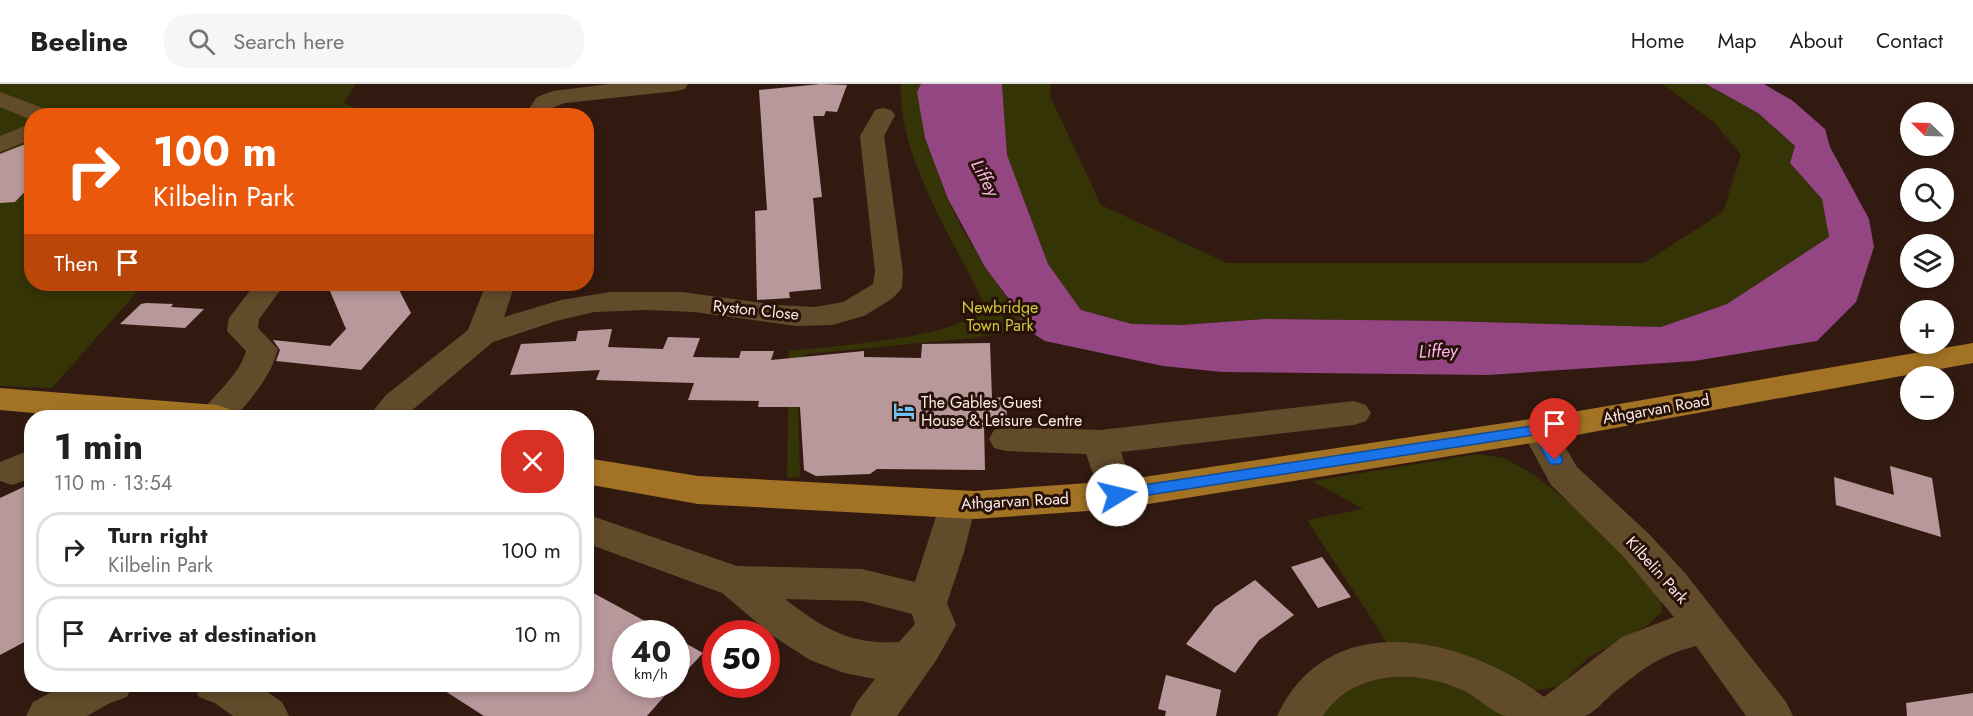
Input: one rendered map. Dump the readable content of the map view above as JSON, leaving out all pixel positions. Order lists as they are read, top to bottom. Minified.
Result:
{"streets":{"main road":["Athgarvan Road"],"street":["Ryston Close","Kilbelin Park"]},"crossings":[["Athgarvan Road","Kilbelin Park"]],"water":["Liffey"],"parks":["Newbridge Town Park"],"places":{"hotel":["The Gables Guest House & Leisure Centre"]},"north":"top left","page":{"header":"Beeline","search":"Search here","nav":["Home","Map","About","Contact"],"map_buttons":["+","−"],"turn":["100 m","Kilbelin Park"],"then":"Then","heading":["1 min","110 m · 13:54"],"list":[{"name":"Turn right","note":"Kilbelin Park","value":"100 m"},{"name":"Arrive at destination","value":"10 m"}],"speed":"40 km/h","limit":"50"}}
